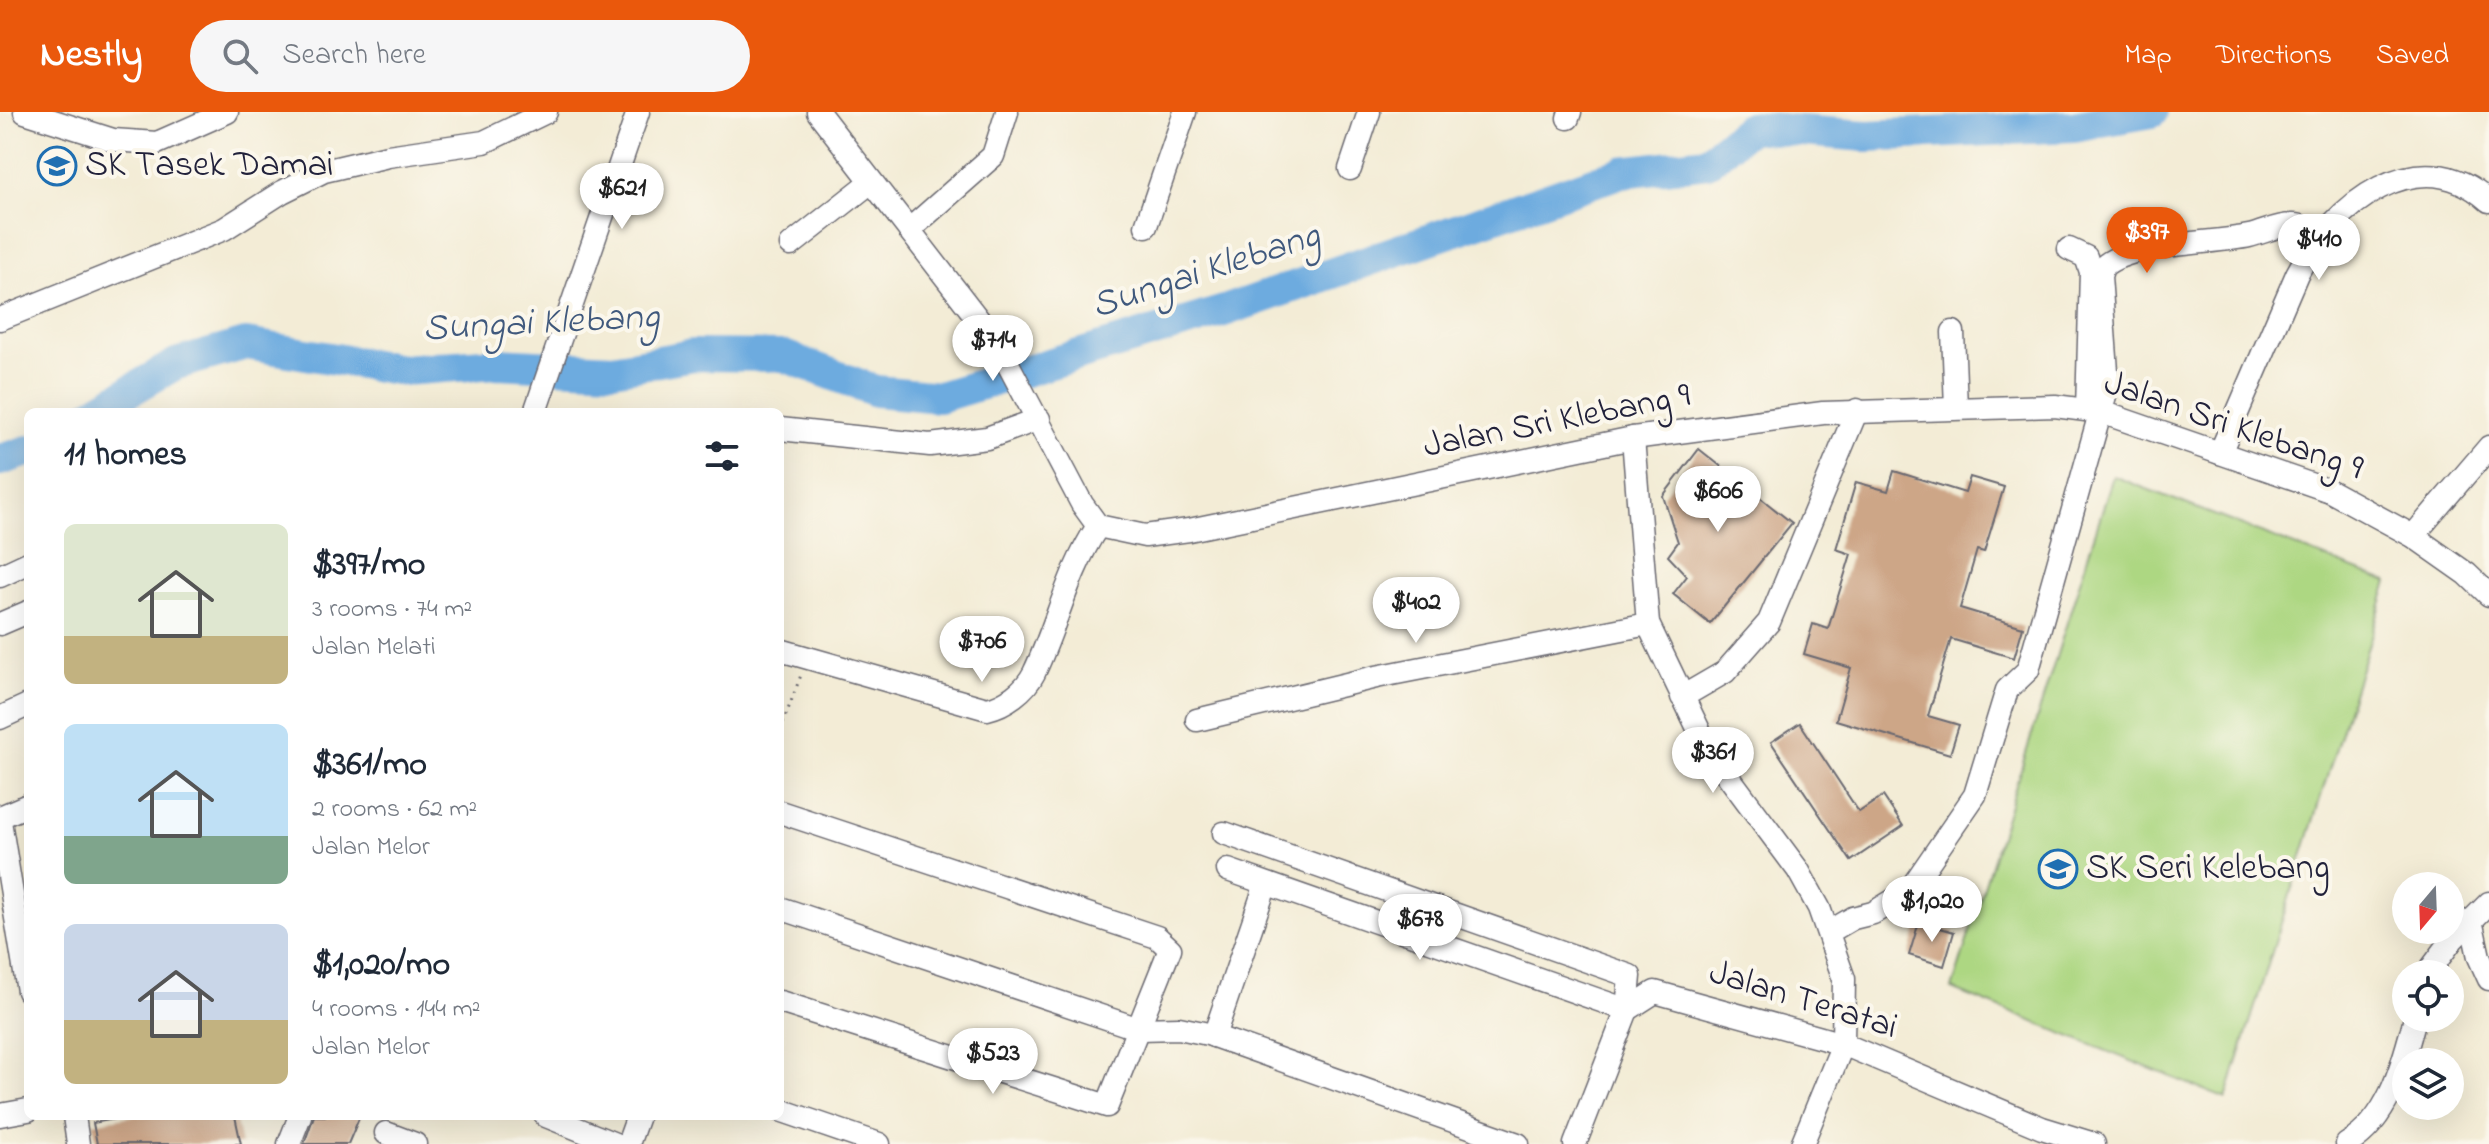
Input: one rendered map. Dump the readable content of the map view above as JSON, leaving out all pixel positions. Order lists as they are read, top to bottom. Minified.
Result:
{"streets":{"street":["Jalan Sri Klebang 9","Jalan Teratai"]},"water":["Sungai Klebang"],"places":{"school or university":["SK Tasek Damai","SK Seri Kelebang"]},"north":"bottom","page":{"header":"Nestly","search":"Search here","nav":["Map","Directions","Saved"],"price":["$621","$397","$410","$714","$606","$402","$706","$361","$1,020","$678","$523"],"heading":"11 homes","list":[{"name":"$397/mo","note":"3 rooms · 74 m² · Jalan Melati"},{"name":"$361/mo","note":"2 rooms · 62 m² · Jalan Melor"},{"name":"$1,020/mo","note":"4 rooms · 144 m² · Jalan Melor"}]}}
